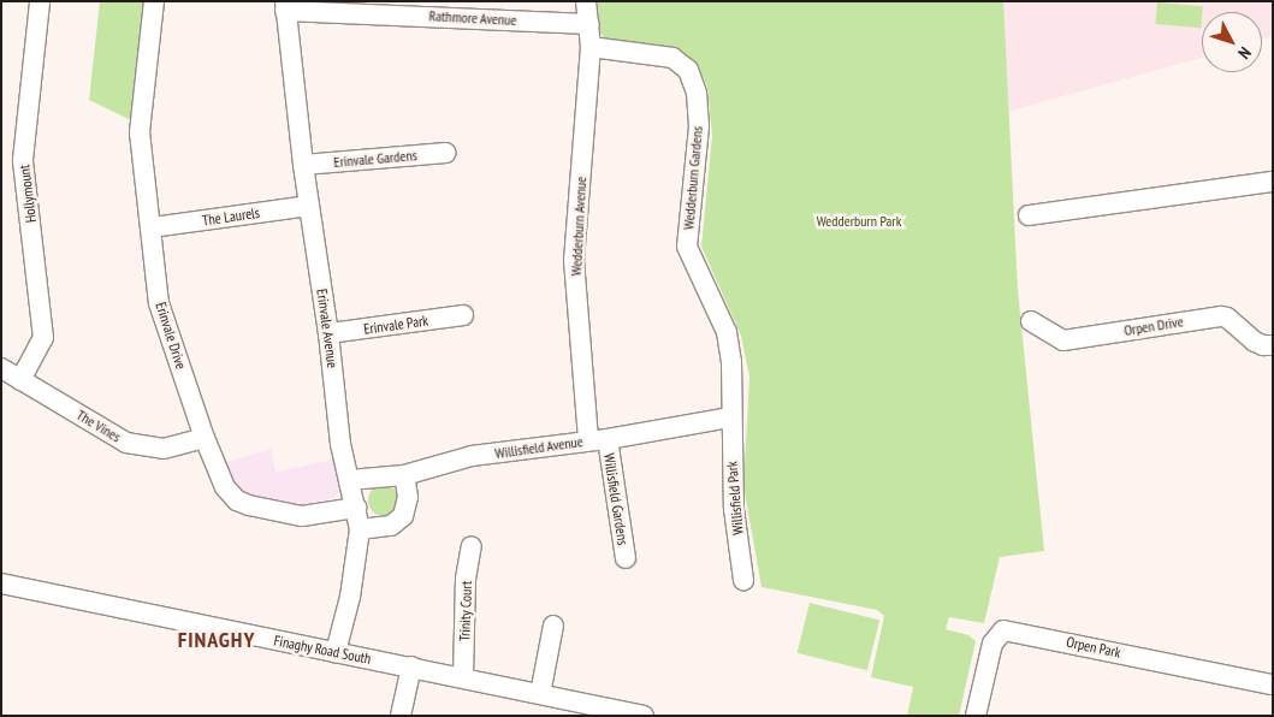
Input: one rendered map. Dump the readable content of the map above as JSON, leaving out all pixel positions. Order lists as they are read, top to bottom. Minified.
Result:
{"streets":{"street":["Rathmore Avenue","Erinvale Gardens","Wedderburn Gardens","Hollymount","The Laurels","Wedderburn Avenue","Erinvale Park","Orpen Drive","Erinvale Avenue","Erinvale Drive","The Vines","Willisfield Avenue","Willisfield Park","Willisfield Gardens","Trinity Court","Orpen Park","Finaghy Road South"]},"crossings":[["Rathmore Avenue","Wedderburn Avenue"],["Rathmore Avenue","Erinvale Avenue"],["Erinvale Gardens","Erinvale Avenue"],["Wedderburn Gardens","Wedderburn Avenue"],["Wedderburn Gardens","Willisfield Avenue"],["Wedderburn Gardens","Willisfield Park"],["Hollymount","The Vines"],["The Laurels","Erinvale Avenue"],["The Laurels","Erinvale Drive"],["Wedderburn Avenue","Willisfield Avenue"],["Wedderburn Avenue","Willisfield Gardens"],["Erinvale Park","Erinvale Avenue"],["Erinvale Avenue","Erinvale Drive"],["Erinvale Avenue","Willisfield Avenue"],["Erinvale Avenue","Finaghy Road South"],["Erinvale Drive","The Vines"],["Willisfield Avenue","Willisfield Park"],["Willisfield Avenue","Willisfield Gardens"],["Trinity Court","Finaghy Road South"]],"districts":["FINAGHY"],"parks":["Wedderburn Park"],"north":"bottom right"}
